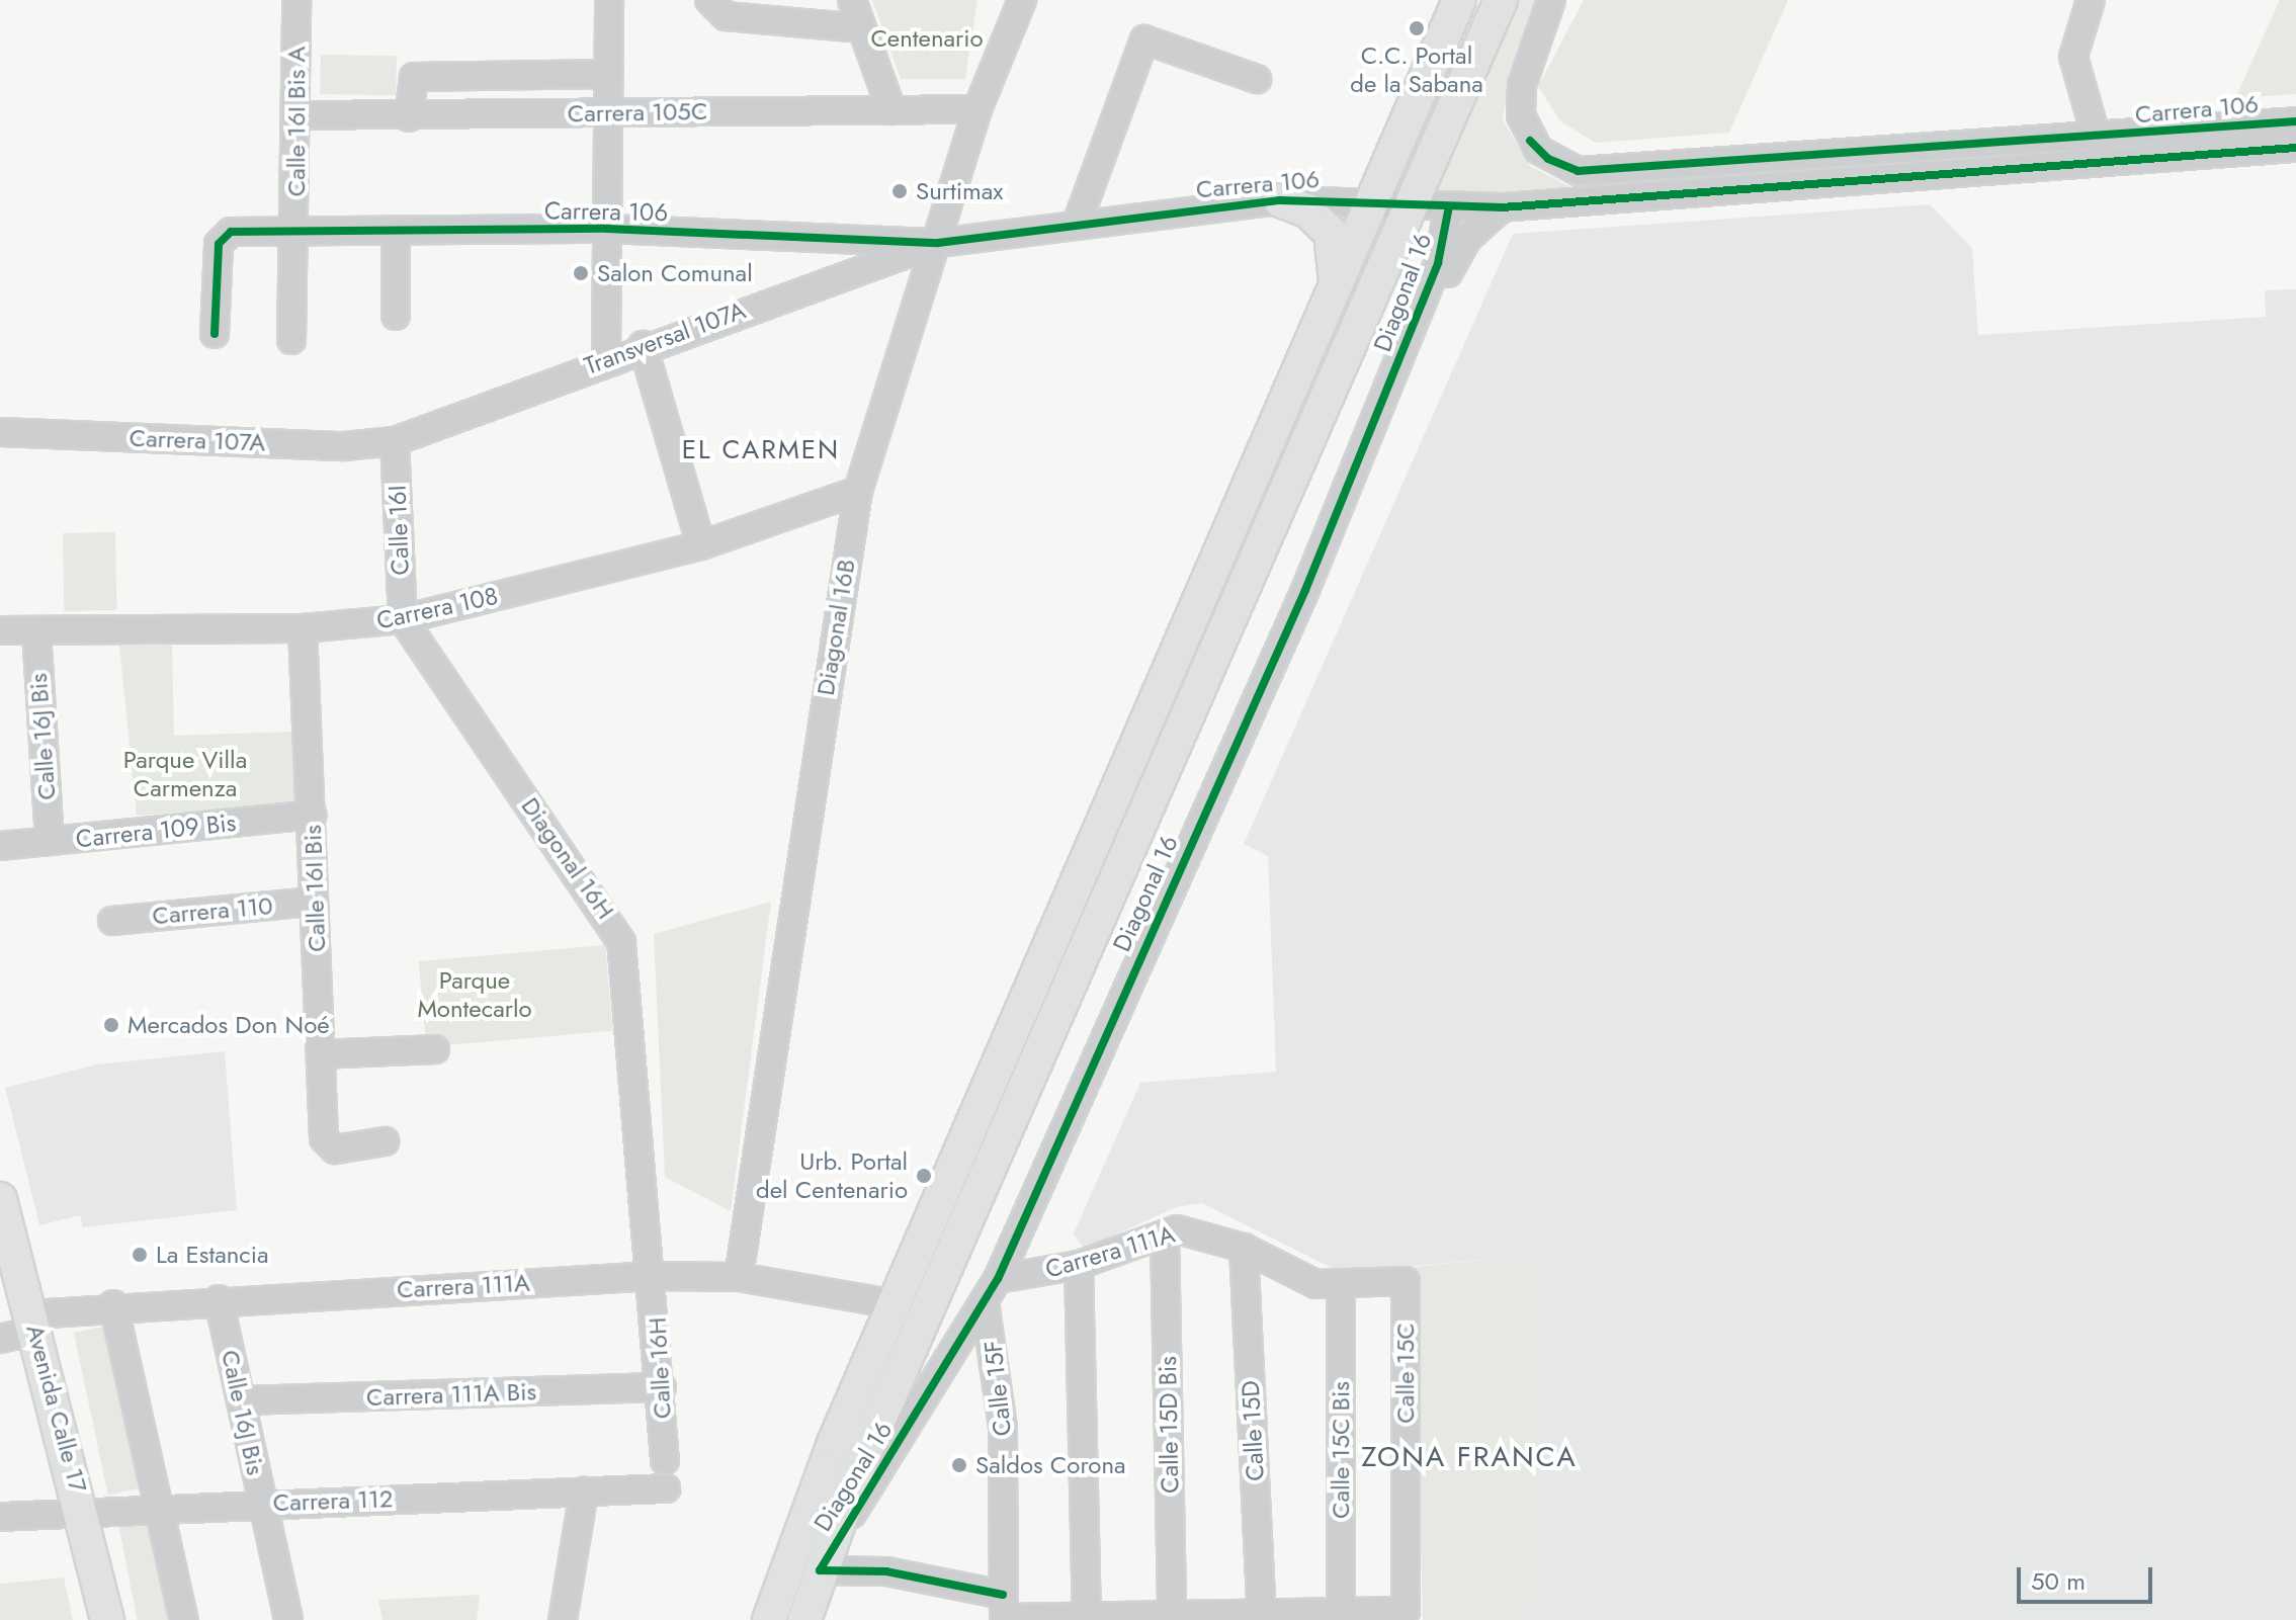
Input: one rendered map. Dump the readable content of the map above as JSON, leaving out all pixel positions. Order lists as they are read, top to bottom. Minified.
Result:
{"streets":{"main road":["Diagonal 16","Avenida Calle 17"],"street":["Carrera 106","Carrera 105C","Calle 16I Bis A","Transversal 107A","Carrera 107A","Calle 16I","Carrera 108","Diagonal 16B","Calle 16J Bis","Carrera 109 Bis","Diagonal 16H","Calle 16I Bis","Carrera 110","Carrera 111A","Calle 16H","Calle 15C","Calle 15F","Carrera 111A Bis","Calle 15D Bis","Calle 15D","Calle 15C Bis","Carrera 112"]},"crossings":[["Carrera 106","Calle 16I Bis A"],["Carrera 106","Diagonal 16"],["Carrera 106","Transversal 107A"],["Carrera 106","Diagonal 16B"],["Carrera 105C","Calle 16I Bis A"],["Carrera 105C","Diagonal 16B"],["Diagonal 16","Carrera 111A"],["Diagonal 16","Calle 15F"],["Transversal 107A","Carrera 107A"],["Transversal 107A","Calle 16I"],["Transversal 107A","Diagonal 16B"],["Carrera 107A","Calle 16I"],["Calle 16I","Carrera 108"],["Calle 16I","Diagonal 16H"],["Carrera 108","Diagonal 16B"],["Carrera 108","Calle 16J Bis"],["Carrera 108","Diagonal 16H"],["Carrera 108","Calle 16I Bis"],["Diagonal 16B","Carrera 111A"],["Calle 16J Bis","Carrera 109 Bis"],["Calle 16J Bis","Carrera 111A"],["Calle 16J Bis","Carrera 111A Bis"],["Calle 16J Bis","Carrera 112"],["Carrera 109 Bis","Calle 16I Bis"],["Diagonal 16H","Carrera 111A"],["Diagonal 16H","Calle 16H"],["Calle 16I Bis","Carrera 110"],["Carrera 111A","Calle 16H"],["Carrera 111A","Calle 15C"],["Carrera 111A","Calle 15F"],["Carrera 111A","Avenida Calle 17"],["Carrera 111A","Calle 15D Bis"],["Carrera 111A","Calle 15D"],["Carrera 111A","Calle 15C Bis"],["Calle 16H","Carrera 111A Bis"],["Calle 15C","Calle 15C Bis"],["Avenida Calle 17","Carrera 112"]],"districts":["EL CARMEN","ZONA FRANCA"],"parks":["Centenario","Parque Villa Carmenza","Parque Montecarlo"],"places":["C.C. Portal de la Sabana","Surtimax","Salon Comunal","Mercados Don Noé","Urb. Portal del Centenario","La Estancia","Saldos Corona"],"scale_bar":"50 m"}
